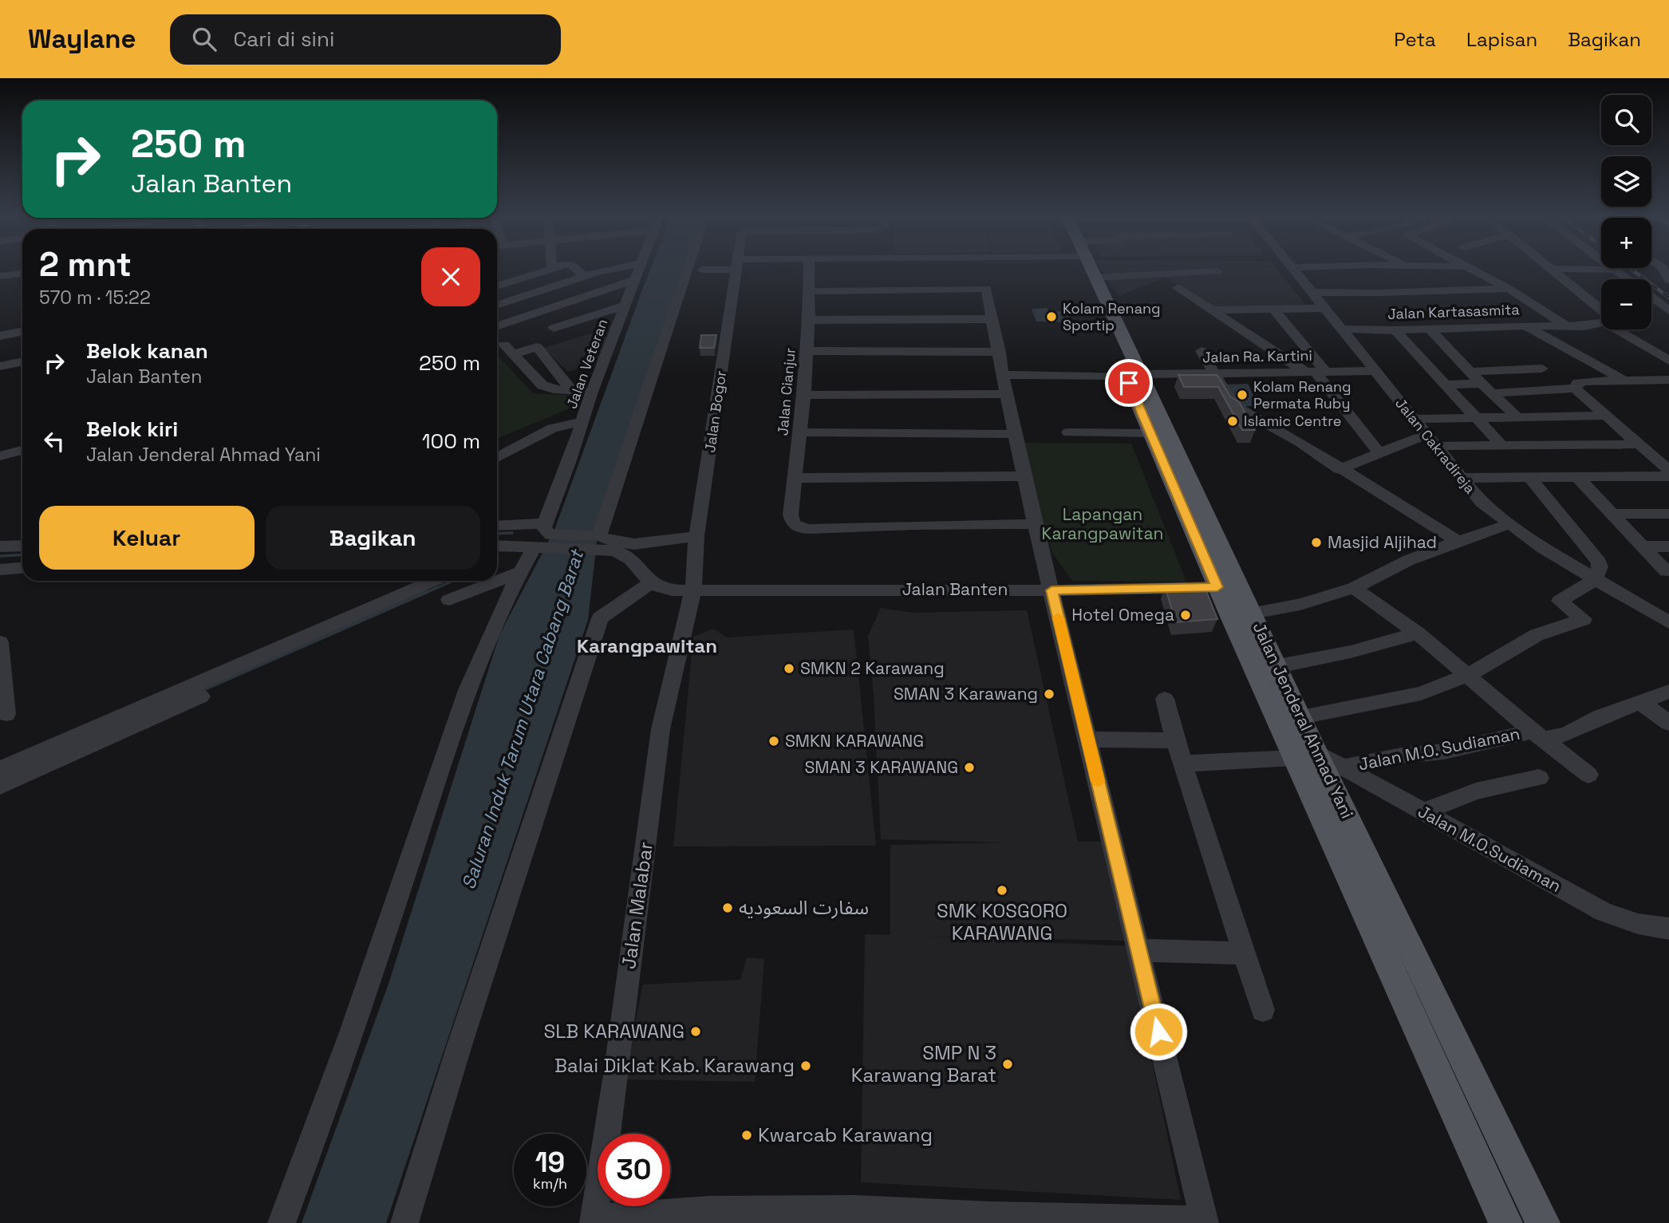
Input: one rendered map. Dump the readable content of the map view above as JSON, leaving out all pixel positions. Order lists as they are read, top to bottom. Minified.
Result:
{"streets":{"main road":["Jalan Jenderal Ahmad Yani"],"street":["Jalan Kartasasmita","Jalan Ra. Kartini","Jalan Veteran","Jalan Cianjur","Jalan Bogor","Jalan Cakradireja","Jalan Banten","Jalan M.O. Sudiaman","Jalan M.O.Sudiaman","Jalan Malabar"]},"crossings":[["Jalan Kartasasmita","Jalan Cakradireja"],["Jalan Ra. Kartini","Jalan Cakradireja"],["Jalan Ra. Kartini","Jalan Jenderal Ahmad Yani"],["Jalan Bogor","Jalan Banten"],["Jalan Bogor","Jalan Malabar"],["Jalan Banten","Jalan Jenderal Ahmad Yani"],["Jalan Banten","Jalan Malabar"],["Jalan Jenderal Ahmad Yani","Jalan M.O.Sudiaman"],["Jalan M.O. Sudiaman","Jalan M.O.Sudiaman"]],"districts":["Karangpawitan"],"water":["Saluran Induk Tarum Utara Cabang Barat"],"parks":["Lapangan Karangpawitan"],"places":["Kolam Renang Sportip","Kolam Renang Permata Ruby","Islamic Centre","Masjid Aljihad","Hotel Omega","SMKN 2 Karawang","SMAN 3 Karawang","SMKN KARAWANG","SMAN 3 KARAWANG","SMK KOSGORO KARAWANG","سفارت السعوديه","SLB KARAWANG","SMP N 3 Karawang Barat","Balai Diklat Kab. Karawang","Kwarcab Karawang"],"page":{"header":"Waylane","search":"Cari di sini","nav":["Peta","Lapisan","Bagikan"],"map_buttons":["+","−"],"turn":["250 m","Jalan Banten"],"heading":["2 mnt","570 m · 15:22"],"list":[{"name":"Belok kanan","note":"Jalan Banten","value":"250 m"},{"name":"Belok kiri","note":"Jalan Jenderal Ahmad Yani","value":"100 m"}],"buttons":["Keluar","Bagikan"],"speed":"19 km/h","limit":"30"}}
